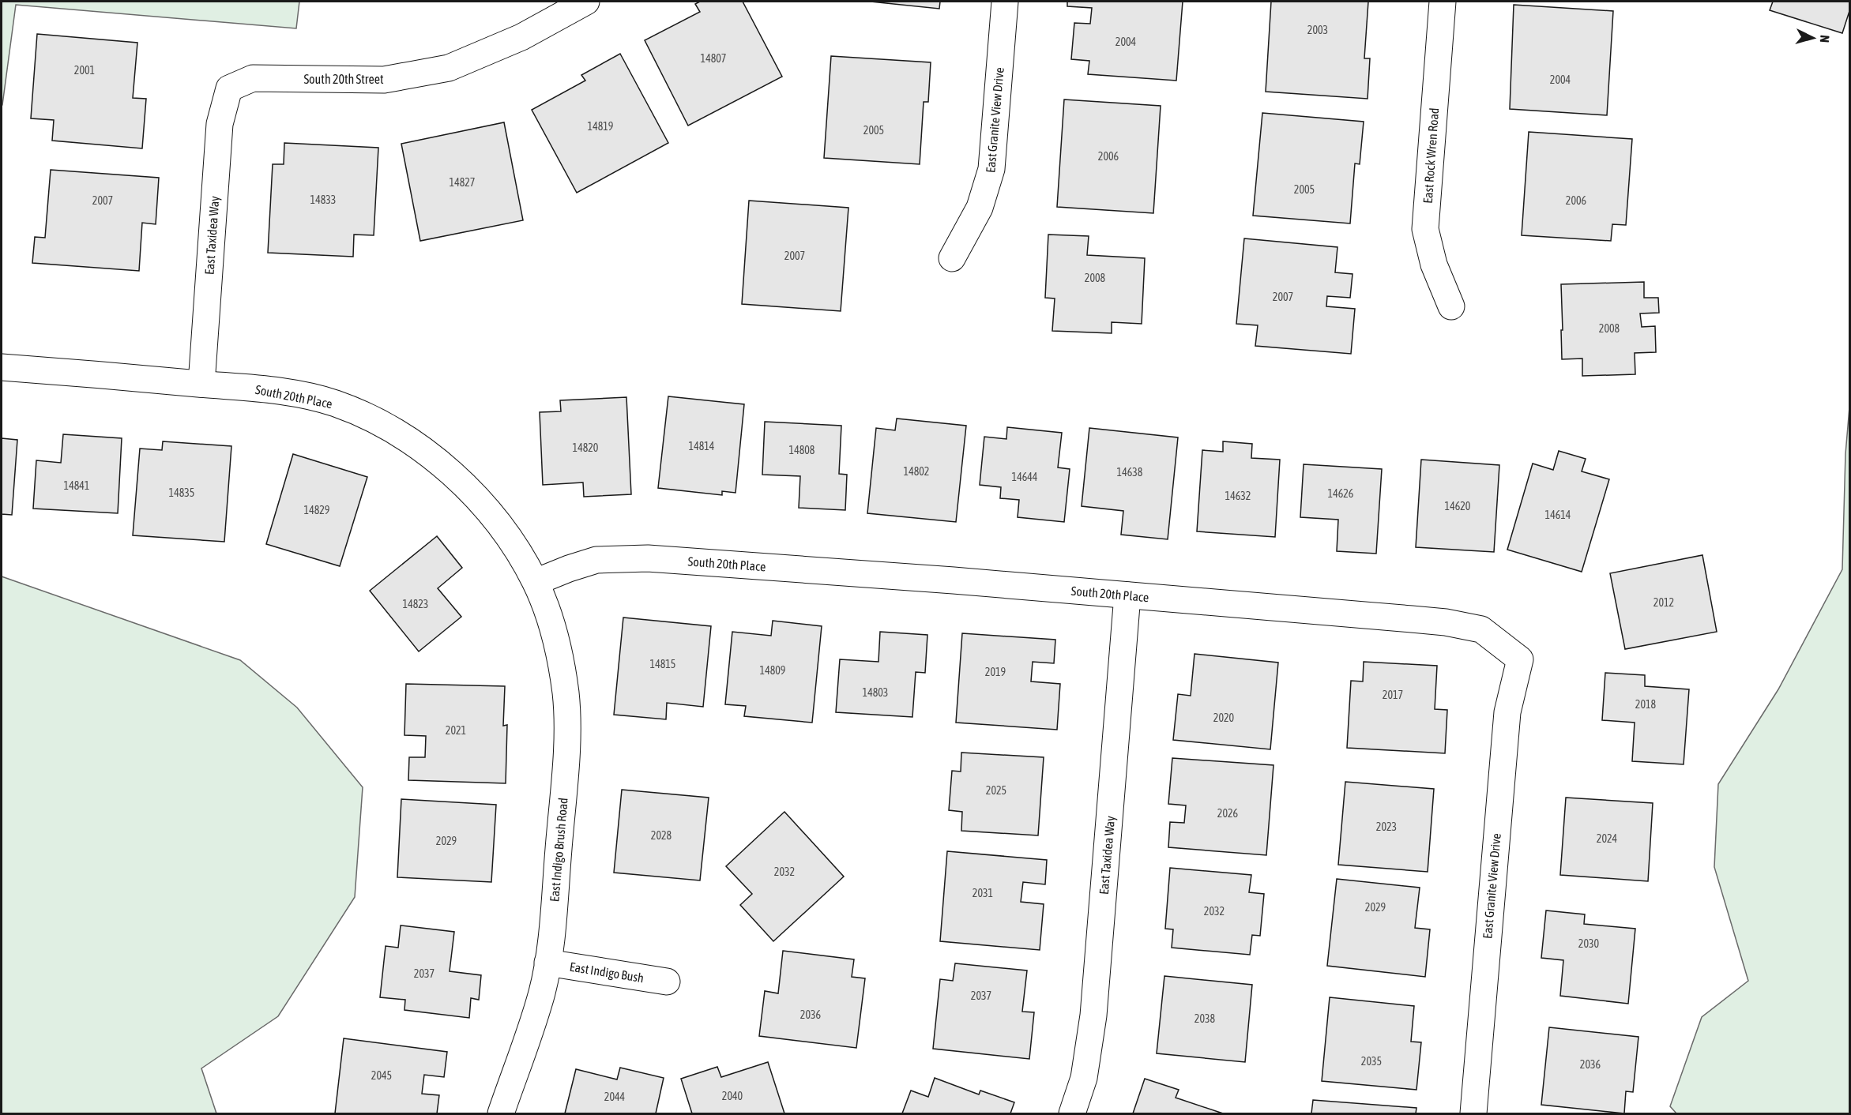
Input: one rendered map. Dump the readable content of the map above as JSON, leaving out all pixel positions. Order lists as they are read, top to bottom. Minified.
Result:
{"streets":{"street":["South 20th Street","East Granite View Drive","East Rock Wren Road","East Taxidea Way","South 20th Place","East Indigo Brush Road","East Indigo Bush"]},"crossings":[["South 20th Street","East Taxidea Way"],["East Granite View Drive","South 20th Place"],["East Taxidea Way","South 20th Place"],["South 20th Place","East Indigo Brush Road"],["East Indigo Brush Road","East Indigo Bush"]],"house_numbers":["2003","2004","14807","2001","2004","14819","2005","2006","14827","2005","14833","2007","2006","2007","2008","2007","2008","14814","14820","14808","14802","14638","14644","14841","14835","14626","14632","14620","14829","14614","2012","14823","14815","14809","2019","14803","2017","2018","2020","2021","2025","2026","2023","2028","2024","2029","2032","2031","2029","2032","2030","2037","2037","2036","2038","2035","2036","2045","2040","2044"],"north":"right"}
